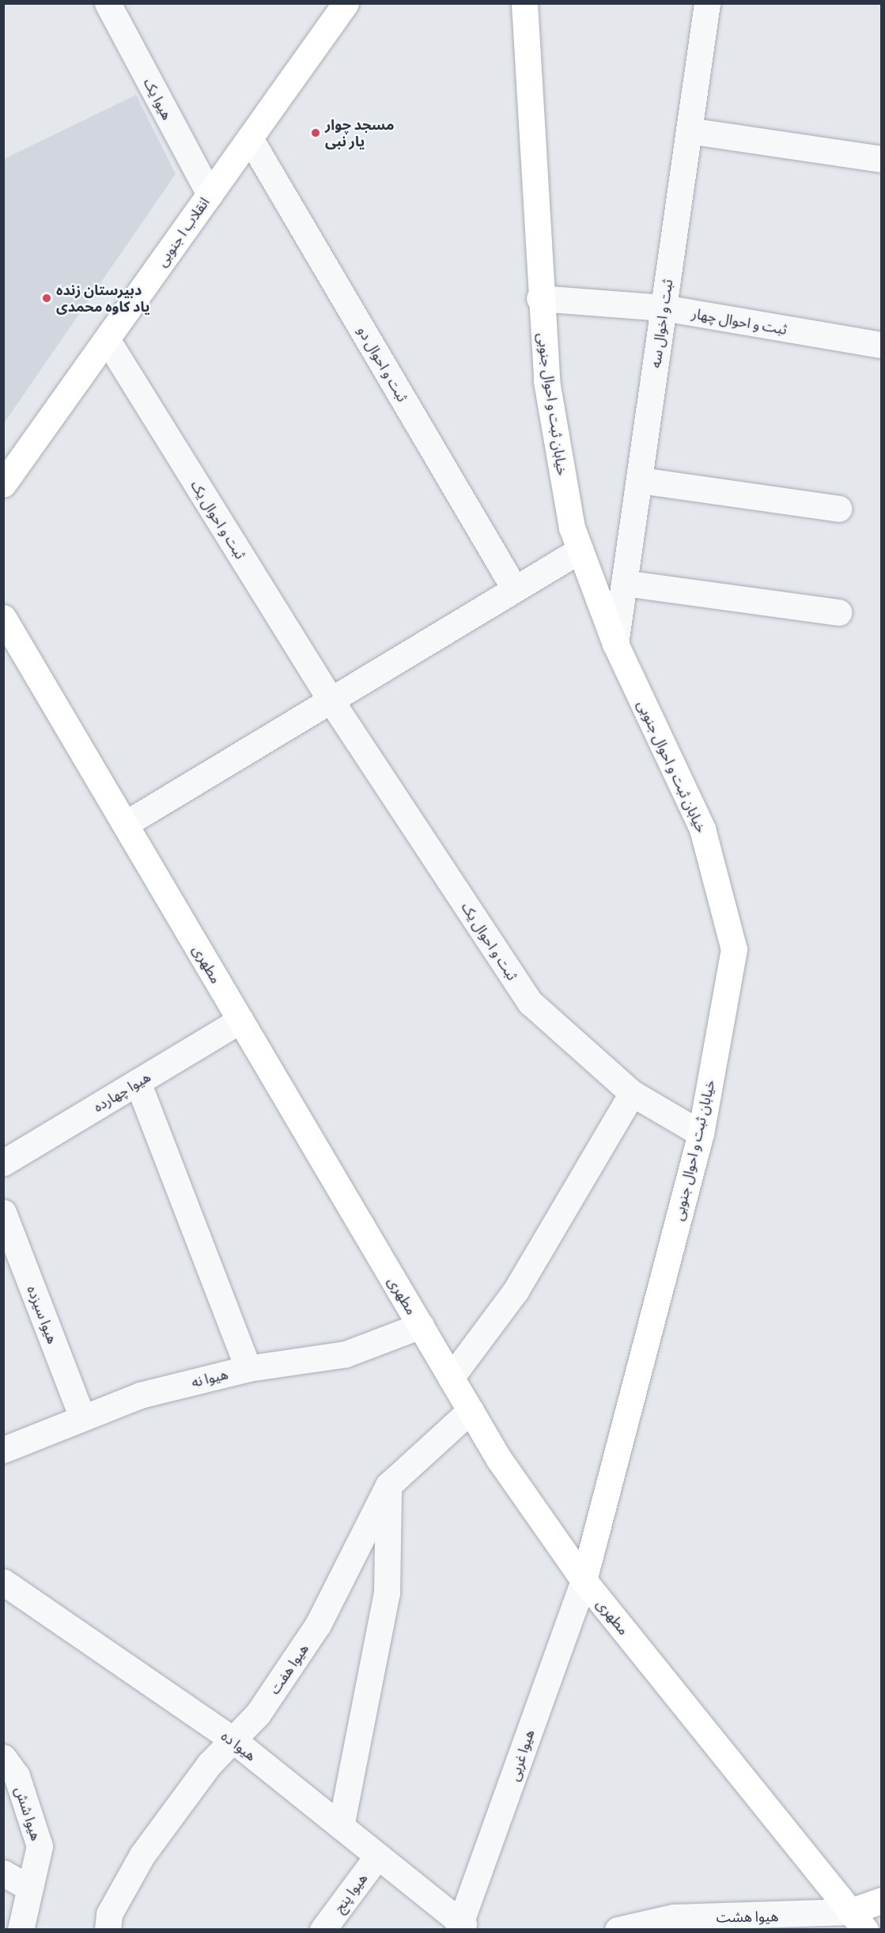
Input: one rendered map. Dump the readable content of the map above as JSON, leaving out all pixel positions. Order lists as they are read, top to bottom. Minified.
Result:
{"streets":{"main road":["انقلاب ا جنوبی","خیابان ثبت و احوال جنوبی","مطهری"],"street":["هیوا یک","ثبت و احوال چهار","ثبت و اخوال سه","ثبت و احوال دو","ثبت و احوال یک","هیوا چهارده","هیوا سیزده","هیوا نه","هیوا هفت","هیوا ده","هیوا غربی","هیوا شش","هیوا پنج","هیوا هشت"]},"crossings":[["هیوا یک","انقلاب ا جنوبی"],["انقلاب ا جنوبی","ثبت و احوال دو"],["انقلاب ا جنوبی","ثبت و احوال یک"],["ثبت و احوال چهار","ثبت و اخوال سه"],["ثبت و احوال چهار","خیابان ثبت و احوال جنوبی"],["ثبت و اخوال سه","خیابان ثبت و احوال جنوبی"],["خیابان ثبت و احوال جنوبی","ثبت و احوال یک"],["خیابان ثبت و احوال جنوبی","مطهری"],["خیابان ثبت و احوال جنوبی","هیوا غربی"],["مطهری","هیوا چهارده"],["مطهری","هیوا نه"],["مطهری","هیوا هفت"],["مطهری","هیوا غربی"],["مطهری","هیوا هشت"],["هیوا سیزده","هیوا نه"],["هیوا هفت","هیوا ده"],["هیوا ده","هیوا غربی"],["هیوا ده","هیوا پنج"]],"places":["مسجد چوار یار نبی","دبیرستان زنده یاد کاوه محمدی"]}
